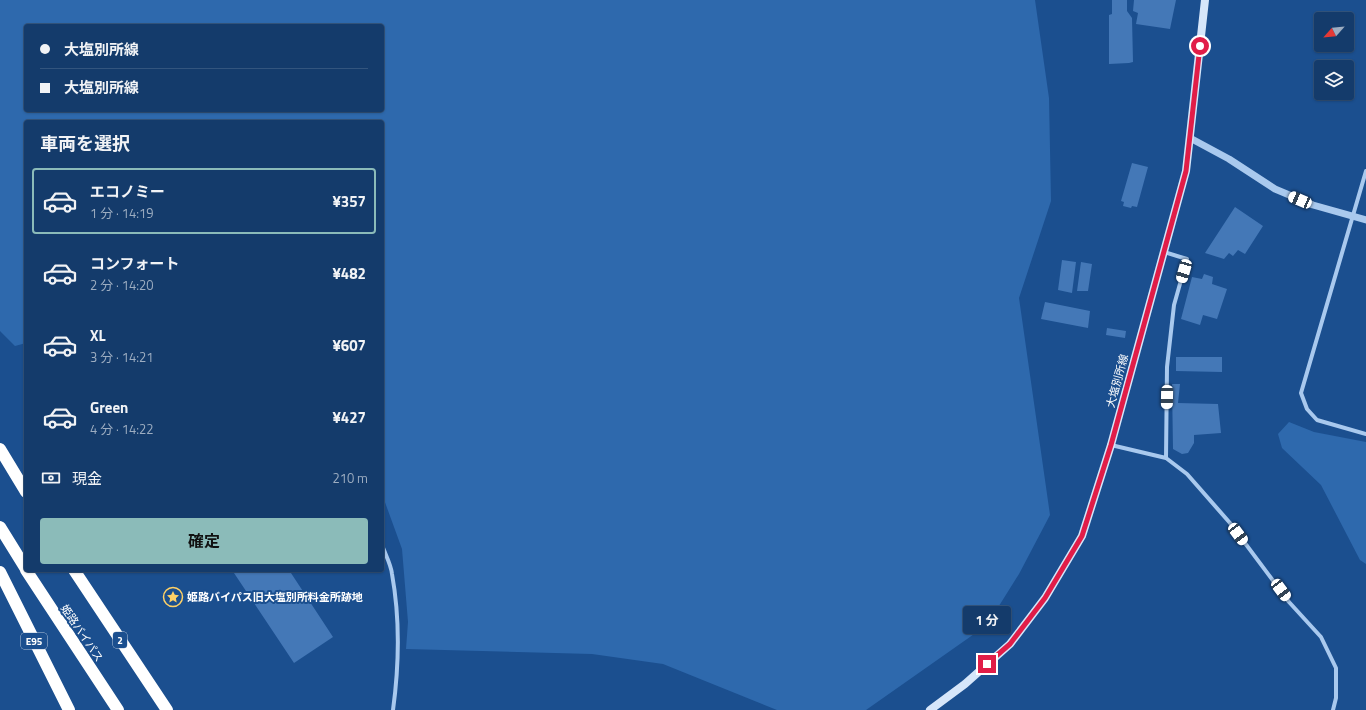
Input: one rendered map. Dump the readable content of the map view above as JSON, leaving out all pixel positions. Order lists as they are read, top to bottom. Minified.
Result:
{"streets":{"highway":["姫路バイパス","2","E95"],"main road":["大塩別所線"]},"places":{"place":["姫路バイパス旧大塩別所料金所跡地"]},"north":"bottom left","page":{"banner":["大塩別所線","大塩別所線"],"heading":"車両を選択","list":[{"name":"エコノミー","note":"1 分 · 14:19","value":"¥357"},{"name":"コンフォート","note":"2 分 · 14:20","value":"¥482"},{"name":"XL","note":"3 分 · 14:21","value":"¥607"},{"name":"Green","note":"4 分 · 14:22","value":"¥427"}],"pay":["現金","210 m"],"buttons":"確定","bubble":"1 分"}}
